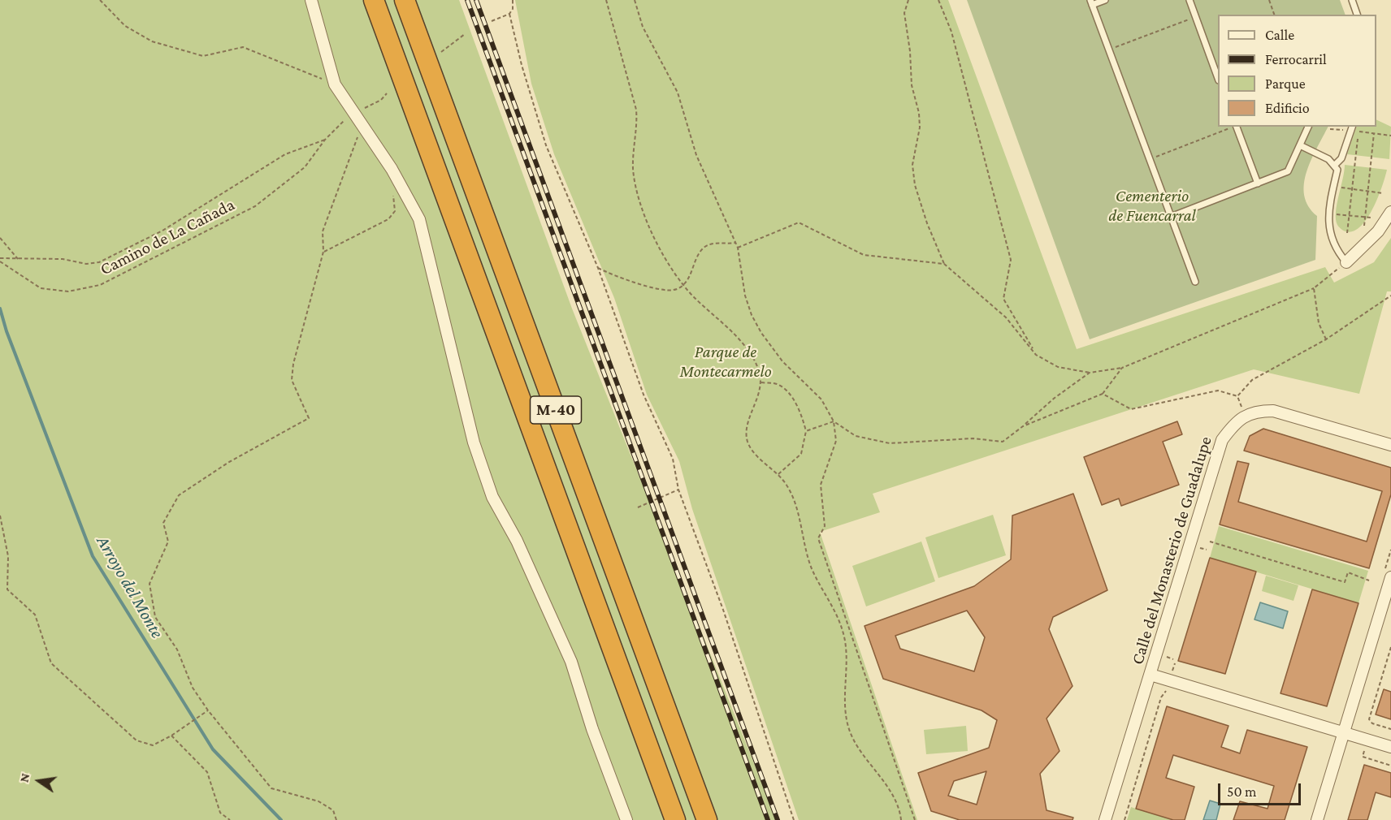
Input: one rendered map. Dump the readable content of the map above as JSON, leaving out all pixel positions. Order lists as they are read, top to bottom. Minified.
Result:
{"streets":{"highway":["M-40"],"street":["Calle del Monasterio de Guadalupe"],"path":["Camino de La Cañada"]},"water":["Arroyo del Monte"],"parks":["Cementerio de Fuencarral","Parque de Montecarmelo"],"legend":["Calle","Ferrocarril","Parque","Edificio"],"scale_bar":"50 m","north":"left"}
